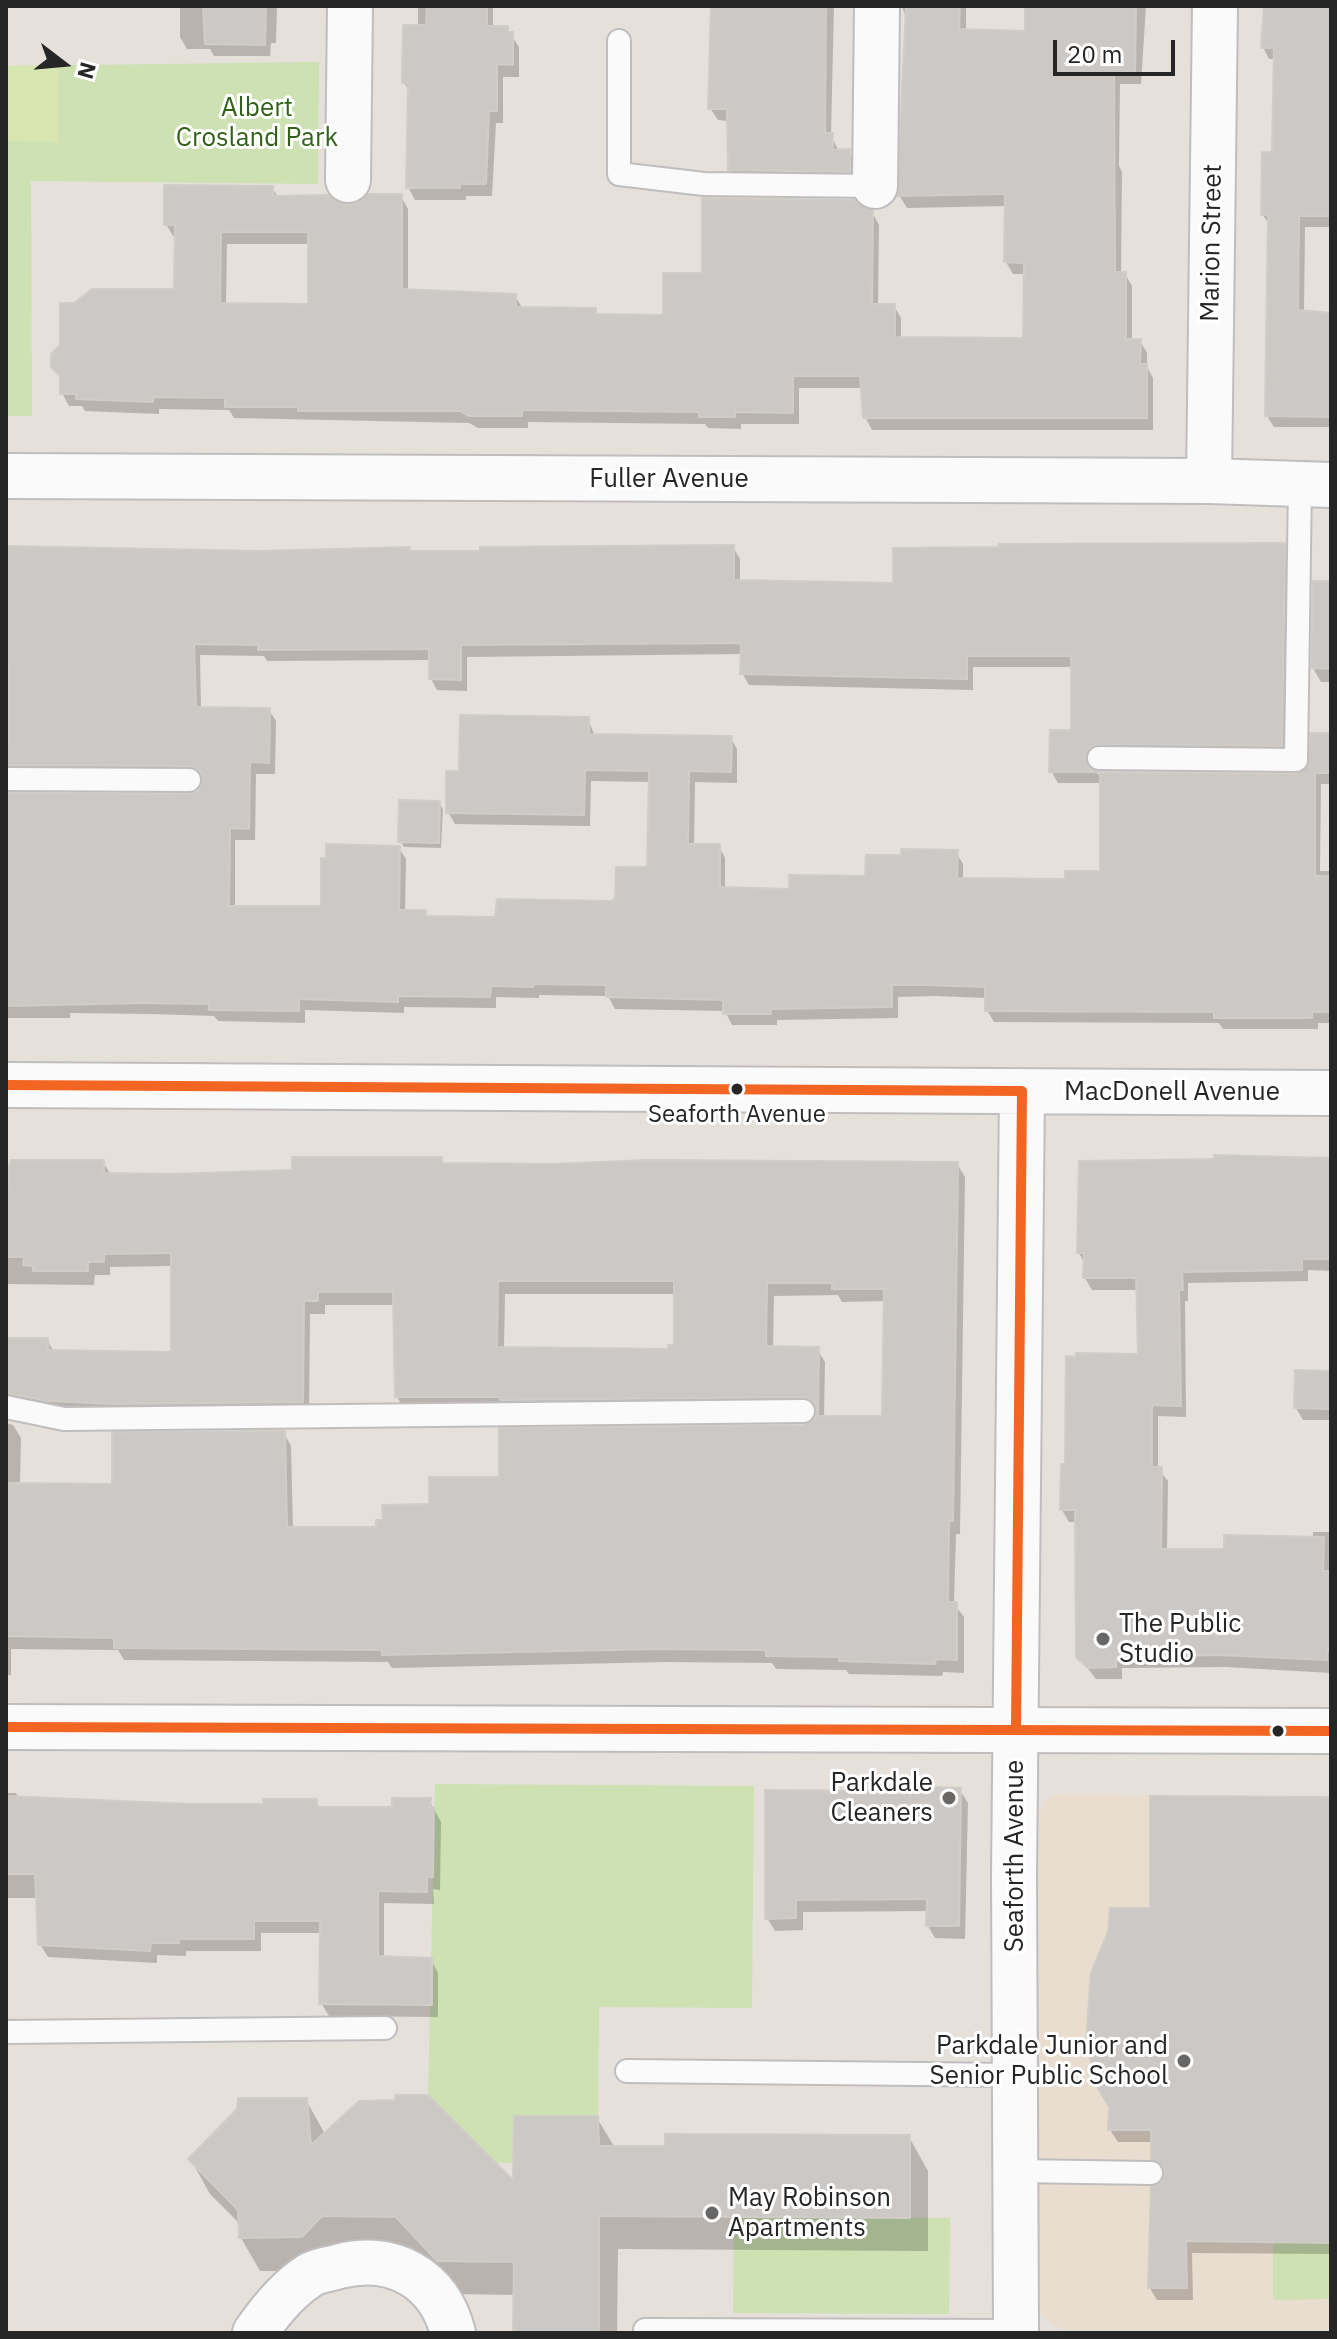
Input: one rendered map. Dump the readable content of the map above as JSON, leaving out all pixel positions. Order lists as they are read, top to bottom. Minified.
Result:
{"streets":{"street":["Marion Street","Fuller Avenue","MacDonell Avenue","Seaforth Avenue"]},"crossings":[["Marion Street","Fuller Avenue"],["MacDonell Avenue","Seaforth Avenue"]],"parks":["Albert Crosland Park"],"places":["Seaforth Avenue","The Public Studio","Parkdale Cleaners","Parkdale Junior and Senior Public School","May Robinson Apartments"],"scale_bar":"20 m","north":"right"}
